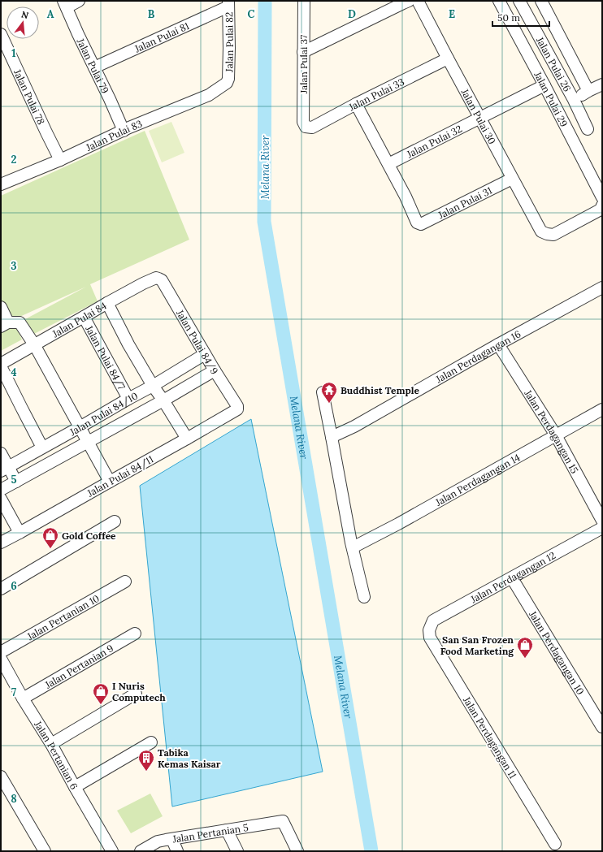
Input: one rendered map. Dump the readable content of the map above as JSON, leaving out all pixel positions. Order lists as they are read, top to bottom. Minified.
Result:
{"streets":{"street":["Jalan Pulai 81","Jalan Pulai 82","Jalan Pulai 37","Jalan Pulai 26","Jalan Pulai 79","Jalan Pulai 33","Jalan Pulai 78","Jalan Pulai 29","Jalan Pulai 30","Jalan Pulai 83","Jalan Pulai 32","Jalan Pulai 31","Jalan Pulai 84","Jalan Pulai 84/9","Jalan Perdagangan 16","Jalan Pulai 84/7","Jalan Pulai 84/10","Jalan Perdagangan 15","Jalan Pulai 84/11","Jalan Perdagangan 14","Jalan Perdagangan 12","Jalan Pertanian 10","Jalan Perdagangan 10","Jalan Pertanian 9","Jalan Perdagangan 11","Jalan Pertanian 6","Jalan Pertanian 5"]},"crossings":[["Jalan Pulai 81","Jalan Pulai 82"],["Jalan Pulai 81","Jalan Pulai 79"],["Jalan Pulai 82","Jalan Pulai 83"],["Jalan Pulai 37","Jalan Pulai 33"],["Jalan Pulai 79","Jalan Pulai 83"],["Jalan Pulai 33","Jalan Pulai 30"],["Jalan Pulai 78","Jalan Pulai 83"],["Jalan Pulai 29","Jalan Pulai 32"],["Jalan Pulai 30","Jalan Pulai 32"],["Jalan Pulai 30","Jalan Pulai 31"],["Jalan Pulai 32","Jalan Pulai 31"],["Jalan Pulai 84","Jalan Pulai 84/9"],["Jalan Pulai 84","Jalan Pulai 84/7"],["Jalan Pulai 84/9","Jalan Pulai 84/10"],["Jalan Pulai 84/9","Jalan Pulai 84/11"],["Jalan Perdagangan 16","Jalan Perdagangan 15"],["Jalan Pulai 84/7","Jalan Pulai 84/10"],["Jalan Perdagangan 15","Jalan Perdagangan 14"],["Jalan Perdagangan 12","Jalan Perdagangan 10"],["Jalan Perdagangan 12","Jalan Perdagangan 11"],["Jalan Pertanian 9","Jalan Pertanian 6"]],"water":["Melana River"],"places":{"temple":["Buddhist Temple"],"shop":["Gold Coffee","San San Frozen Food Marketing","I Nuris Computech"],"building":["Tabika Kemas Kaisar"]},"scale_bar":"50 m","north":"top","grid":{"columns":["A","B","C","D","E"],"rows":["1","2","3","4","5","6","7","8"]}}
